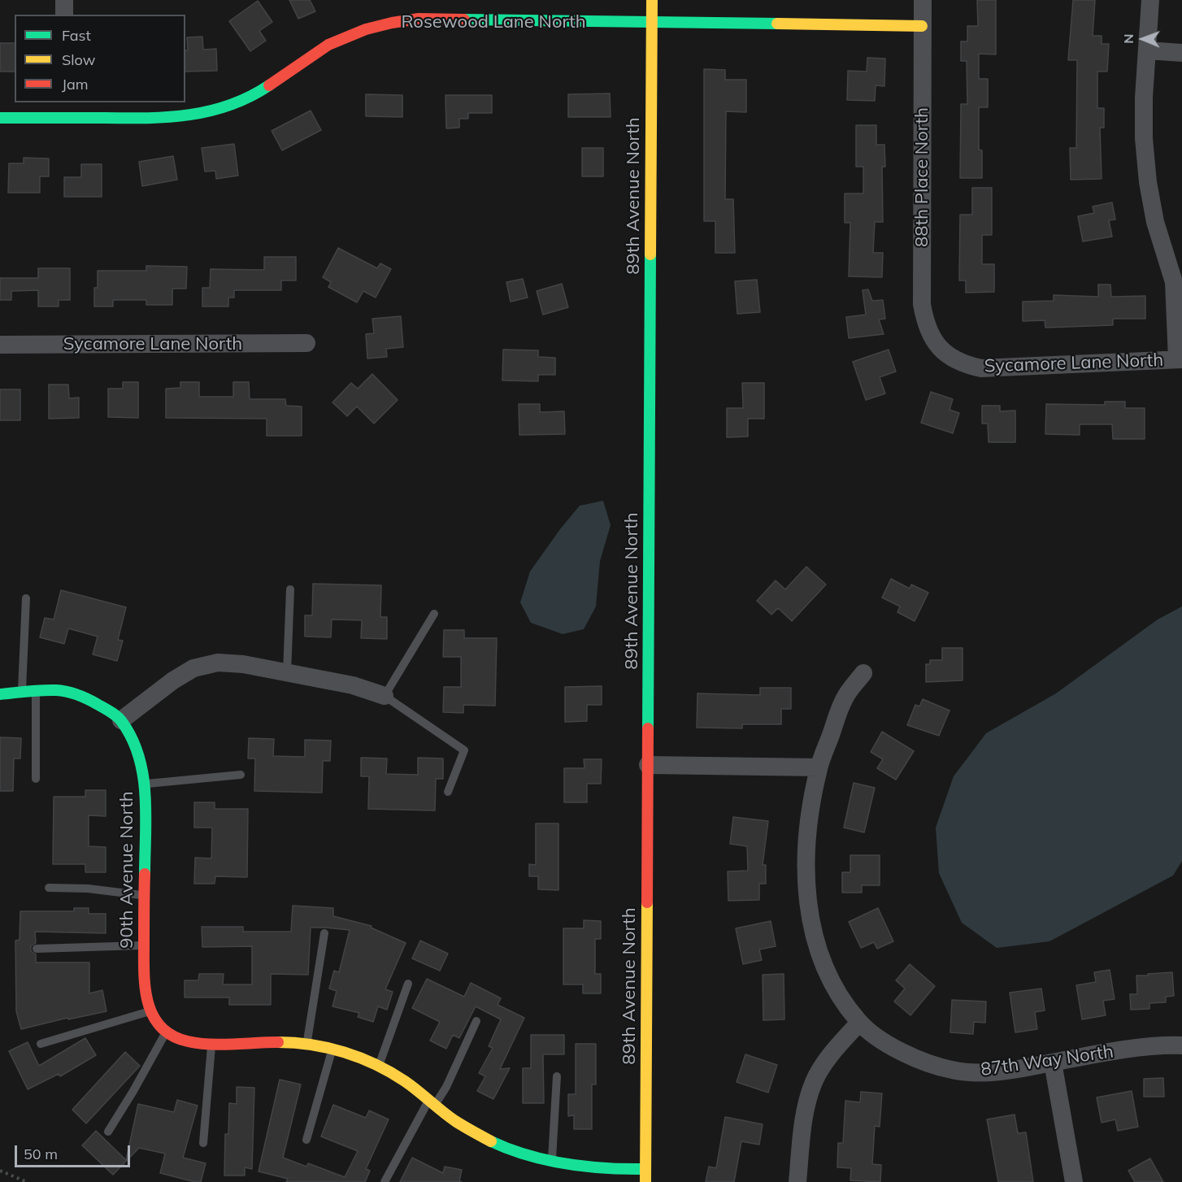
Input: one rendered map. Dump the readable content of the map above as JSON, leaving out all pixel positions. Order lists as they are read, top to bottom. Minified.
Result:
{"streets":{"street":["Rosewood Lane North","88th Place North","89th Avenue North","Sycamore Lane North","90th Avenue North","87th Way North"]},"crossings":[["Rosewood Lane North","88th Place North"],["Rosewood Lane North","89th Avenue North"],["88th Place North","Sycamore Lane North"]],"legend":["Fast","Slow","Jam"],"scale_bar":"50 m","north":"left"}
